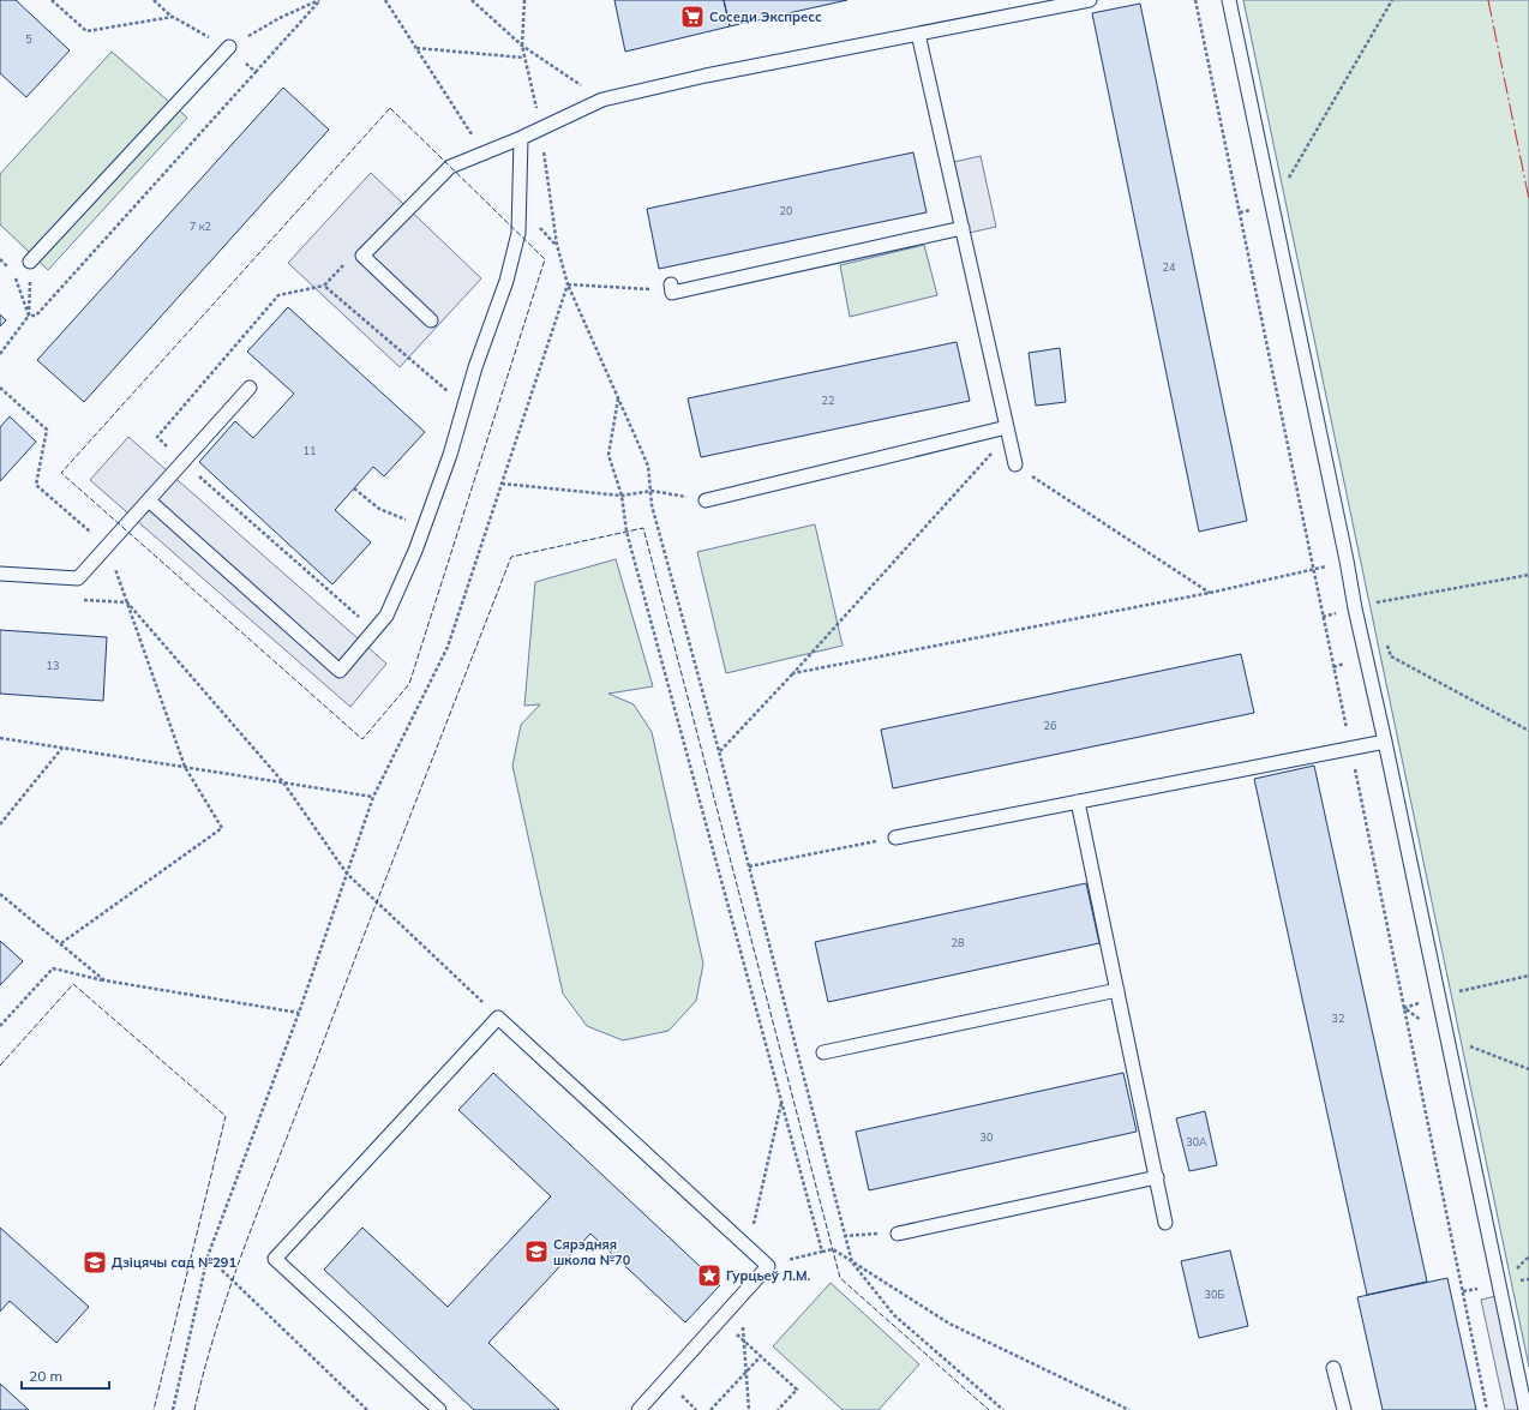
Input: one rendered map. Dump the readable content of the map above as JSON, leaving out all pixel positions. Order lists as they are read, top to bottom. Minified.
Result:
{"places":{"supermarket":["Соседи Экспресс"],"school or university":["Сярэдняя школа №70","Дзіцячы сад №291"],"place":["Гурцьеў Л.М."]},"house_numbers":["5","20","7 к2","24","22","11","13","26","28","32","30","30А","30Б"],"scale_bar":"20 m"}
